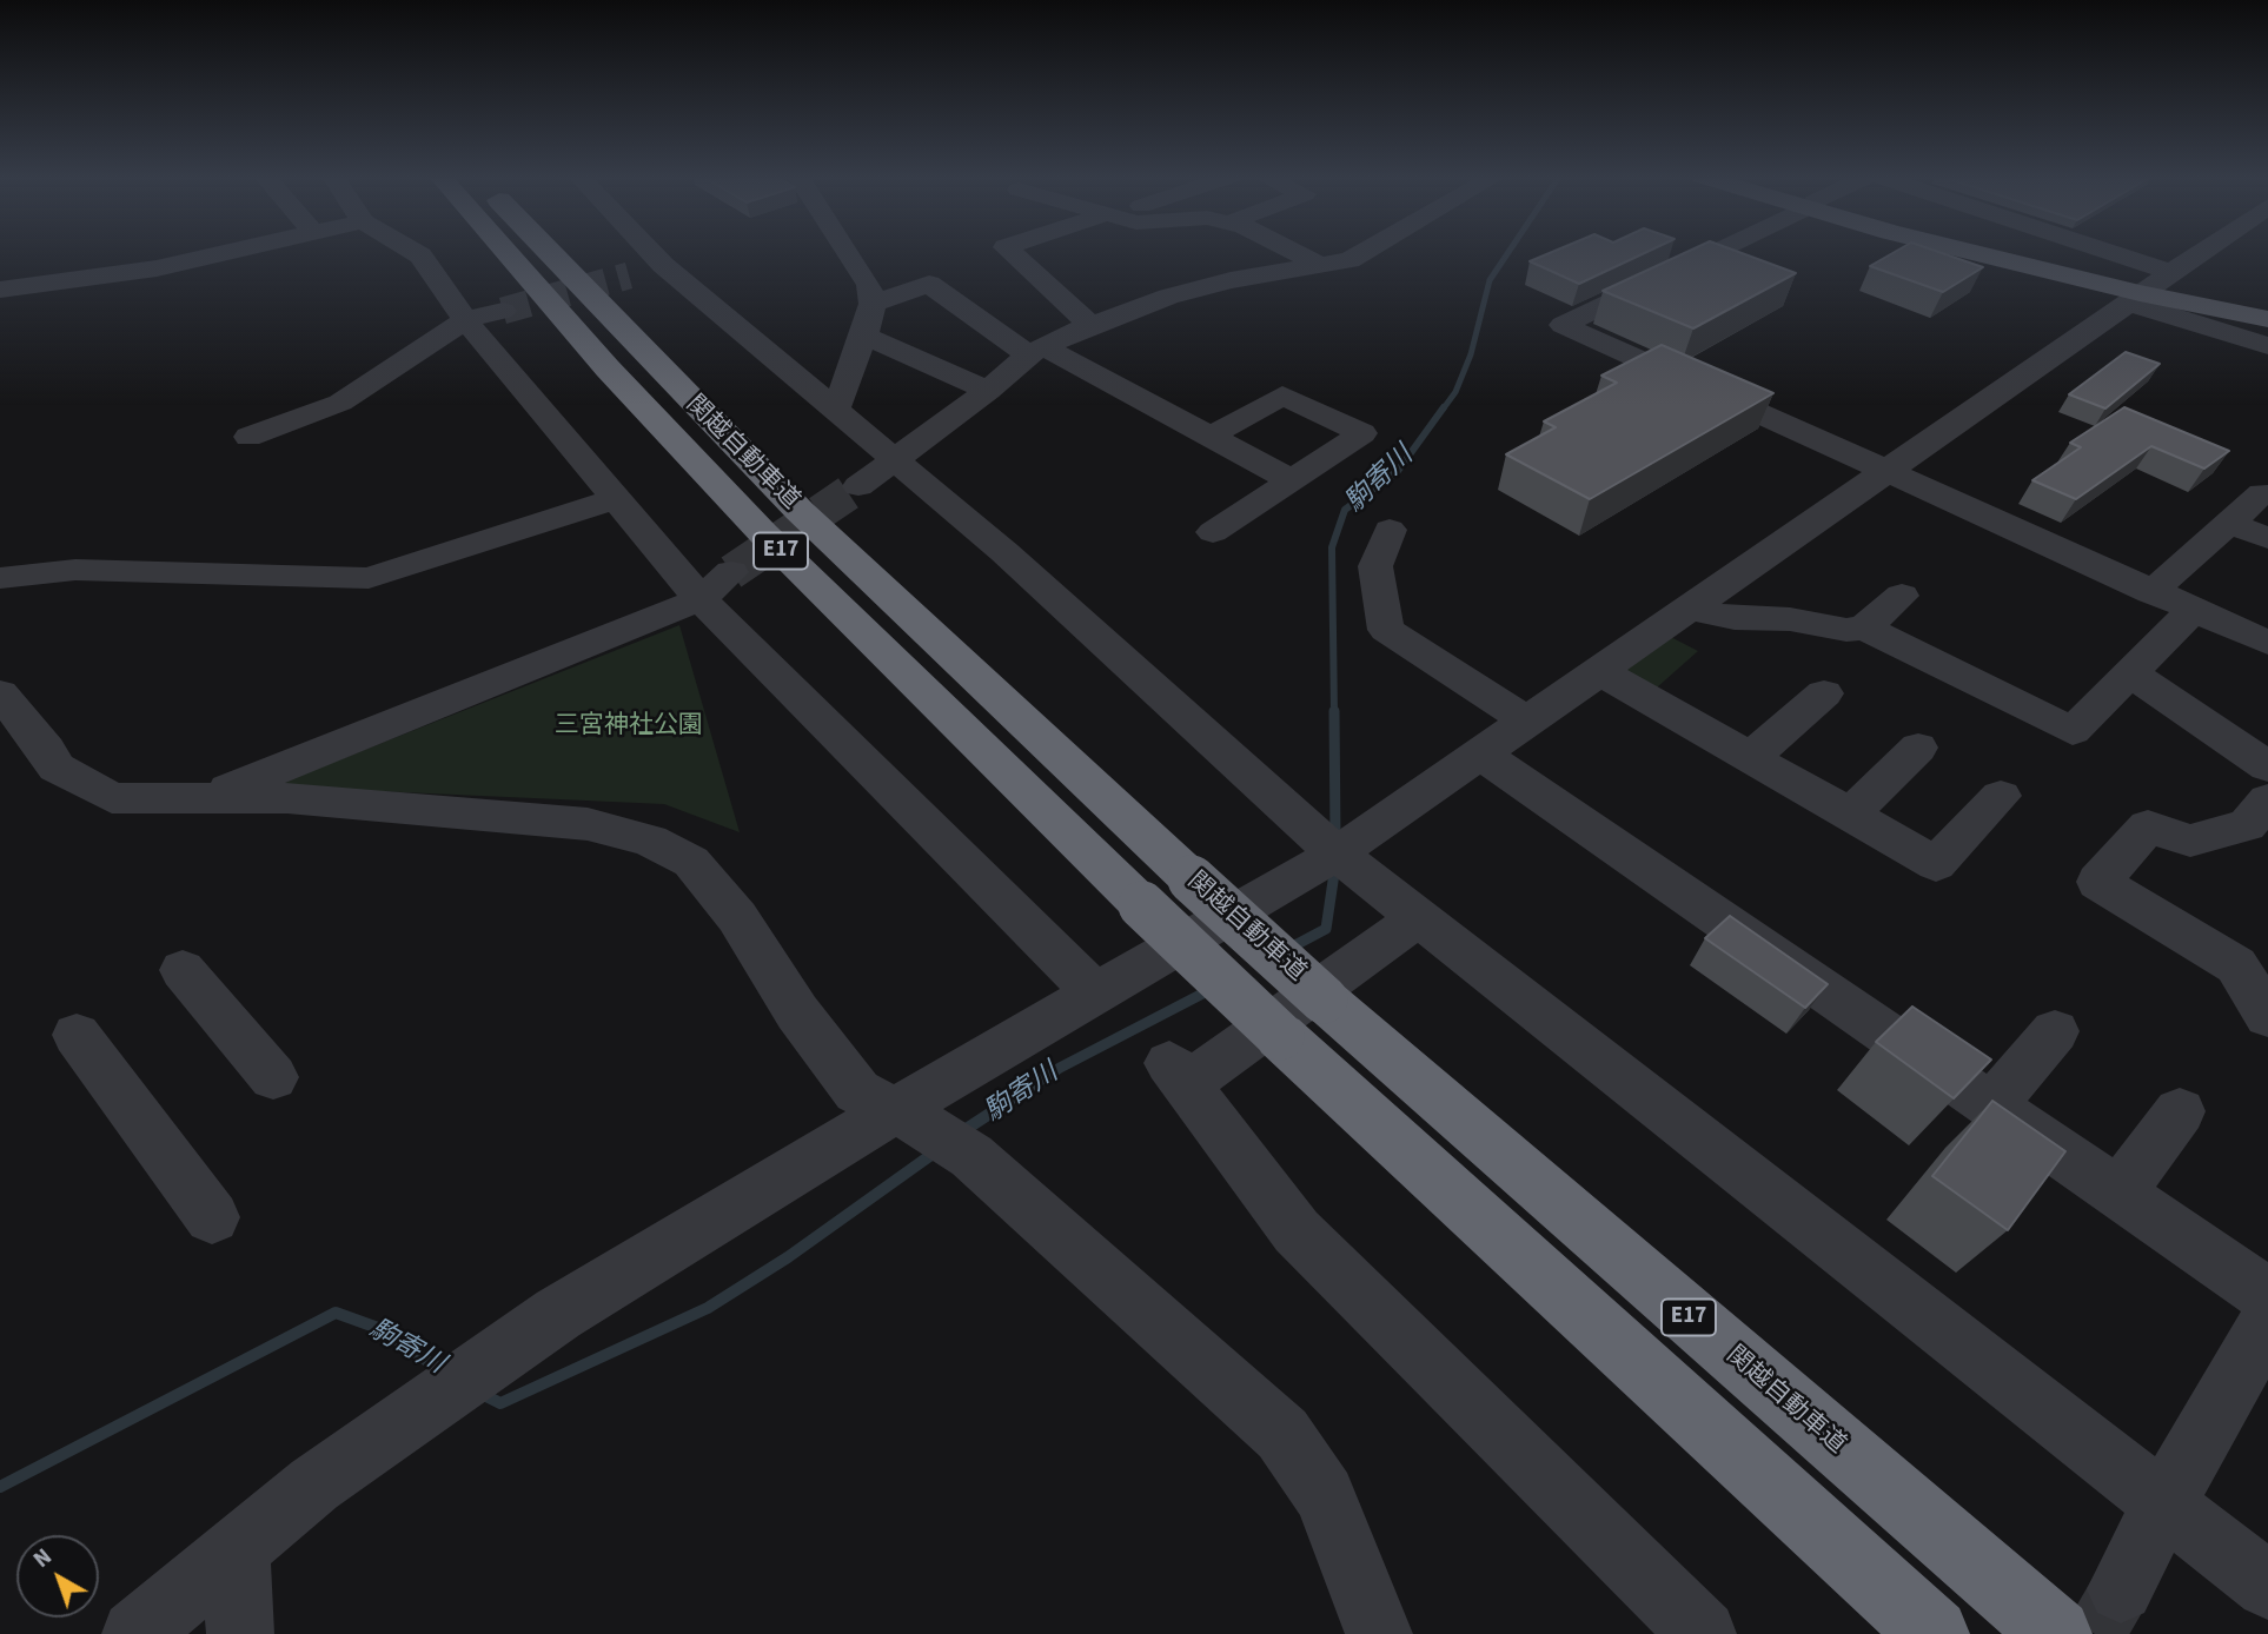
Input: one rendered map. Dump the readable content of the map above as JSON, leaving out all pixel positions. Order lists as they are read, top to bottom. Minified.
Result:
{"streets":{"highway":["関越自動車道","E17"]},"water":["駒寄川"],"parks":["三宮神社公園"],"north":"top left"}
